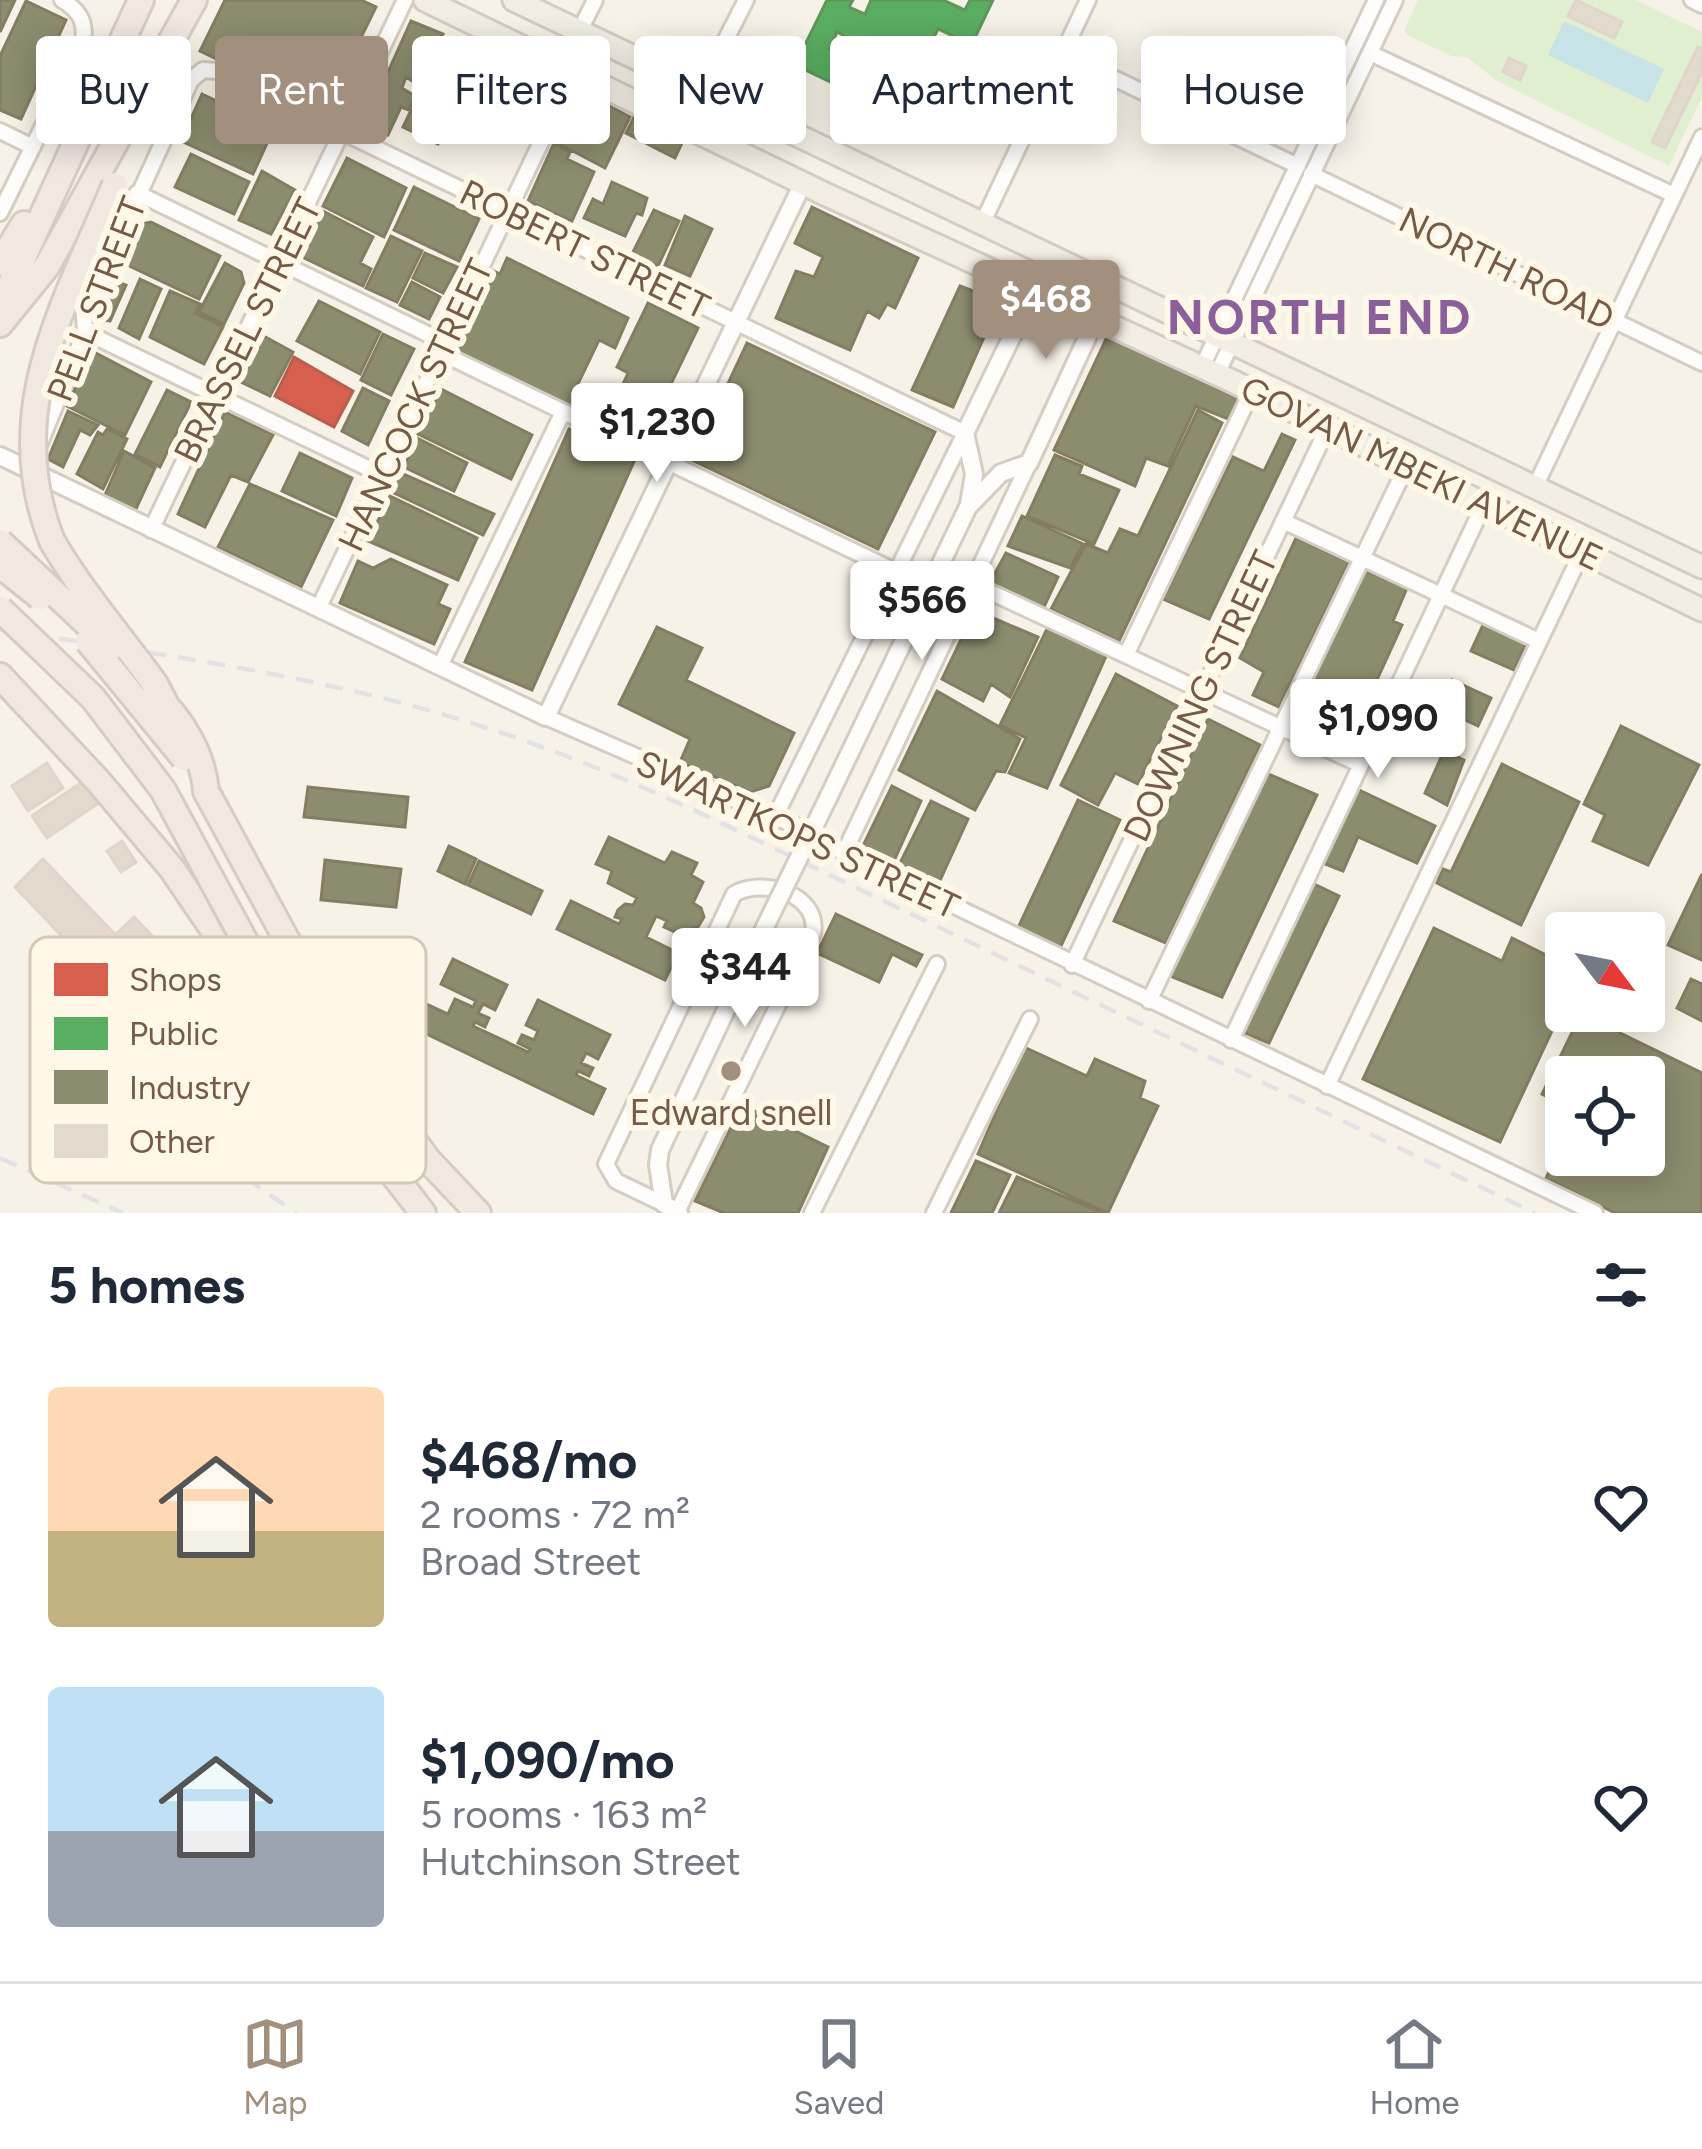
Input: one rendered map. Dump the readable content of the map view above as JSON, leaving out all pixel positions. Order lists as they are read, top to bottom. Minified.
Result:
{"streets":{"main road":["GOVAN MBEKI AVENUE"],"street":["ROBERT STREET","NORTH ROAD","PELL STREET","BRASSEL STREET","HANCOCK STREET","DOWNING STREET","SWARTKOPS STREET"]},"crossings":[["ROBERT STREET","PELL STREET"],["ROBERT STREET","HANCOCK STREET"],["PELL STREET","SWARTKOPS STREET"],["BRASSEL STREET","SWARTKOPS STREET"],["HANCOCK STREET","SWARTKOPS STREET"],["GOVAN MBEKI AVENUE","DOWNING STREET"],["DOWNING STREET","SWARTKOPS STREET"]],"districts":["NORTH END"],"places":["Edward snell"],"legend":["Shops","Public","Industry","Other"],"north":"bottom right","page":{"chip":["Buy","Rent","Filters","New","Apartment","House"],"price":["$468","$1,230","$566","$1,090","$344"],"heading":"5 homes","list":[{"name":"$468/mo","note":"2 rooms · 72 m² · Broad Street"},{"name":"$1,090/mo","note":"5 rooms · 163 m² · Hutchinson Street"}],"tabs":["Map","Saved","Home"]}}
